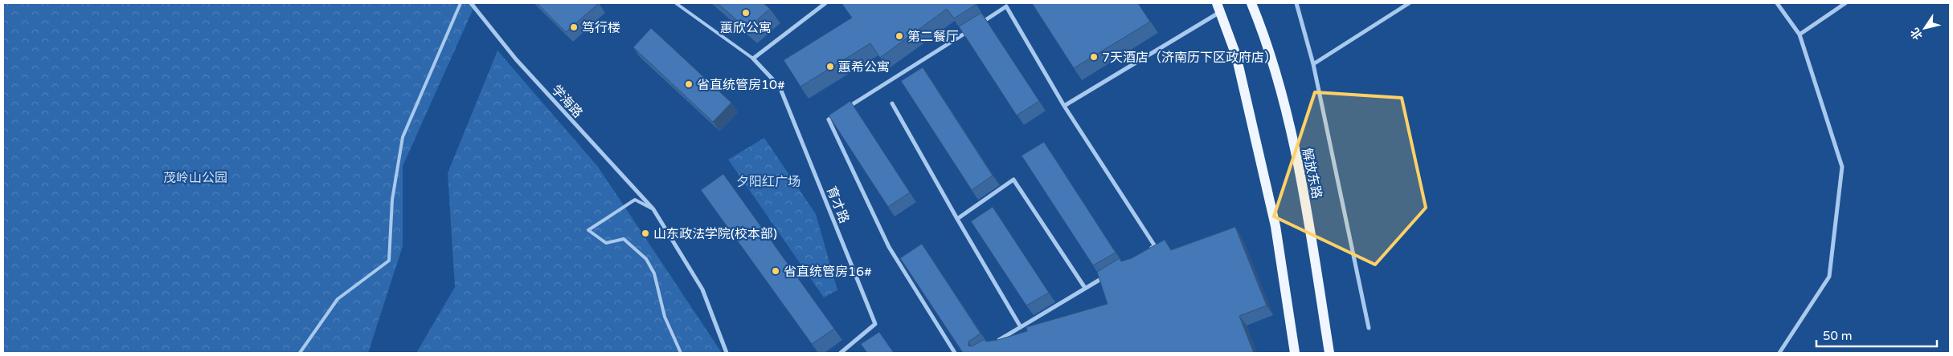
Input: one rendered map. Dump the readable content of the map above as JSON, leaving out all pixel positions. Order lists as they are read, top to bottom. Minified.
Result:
{"streets":{"main road":["解放东路"],"street":["学海路","育才路"]},"parks":["茂岭山公园","夕阳红广场"],"places":["蕙欣公寓","笃行楼","第二餐厅","7天酒店（济南历下区政府店）","蕙希公寓","省直统管房10#","山东政法学院(校本部)","省直统管房16#"],"scale_bar":"50 m","north":"bottom left"}
